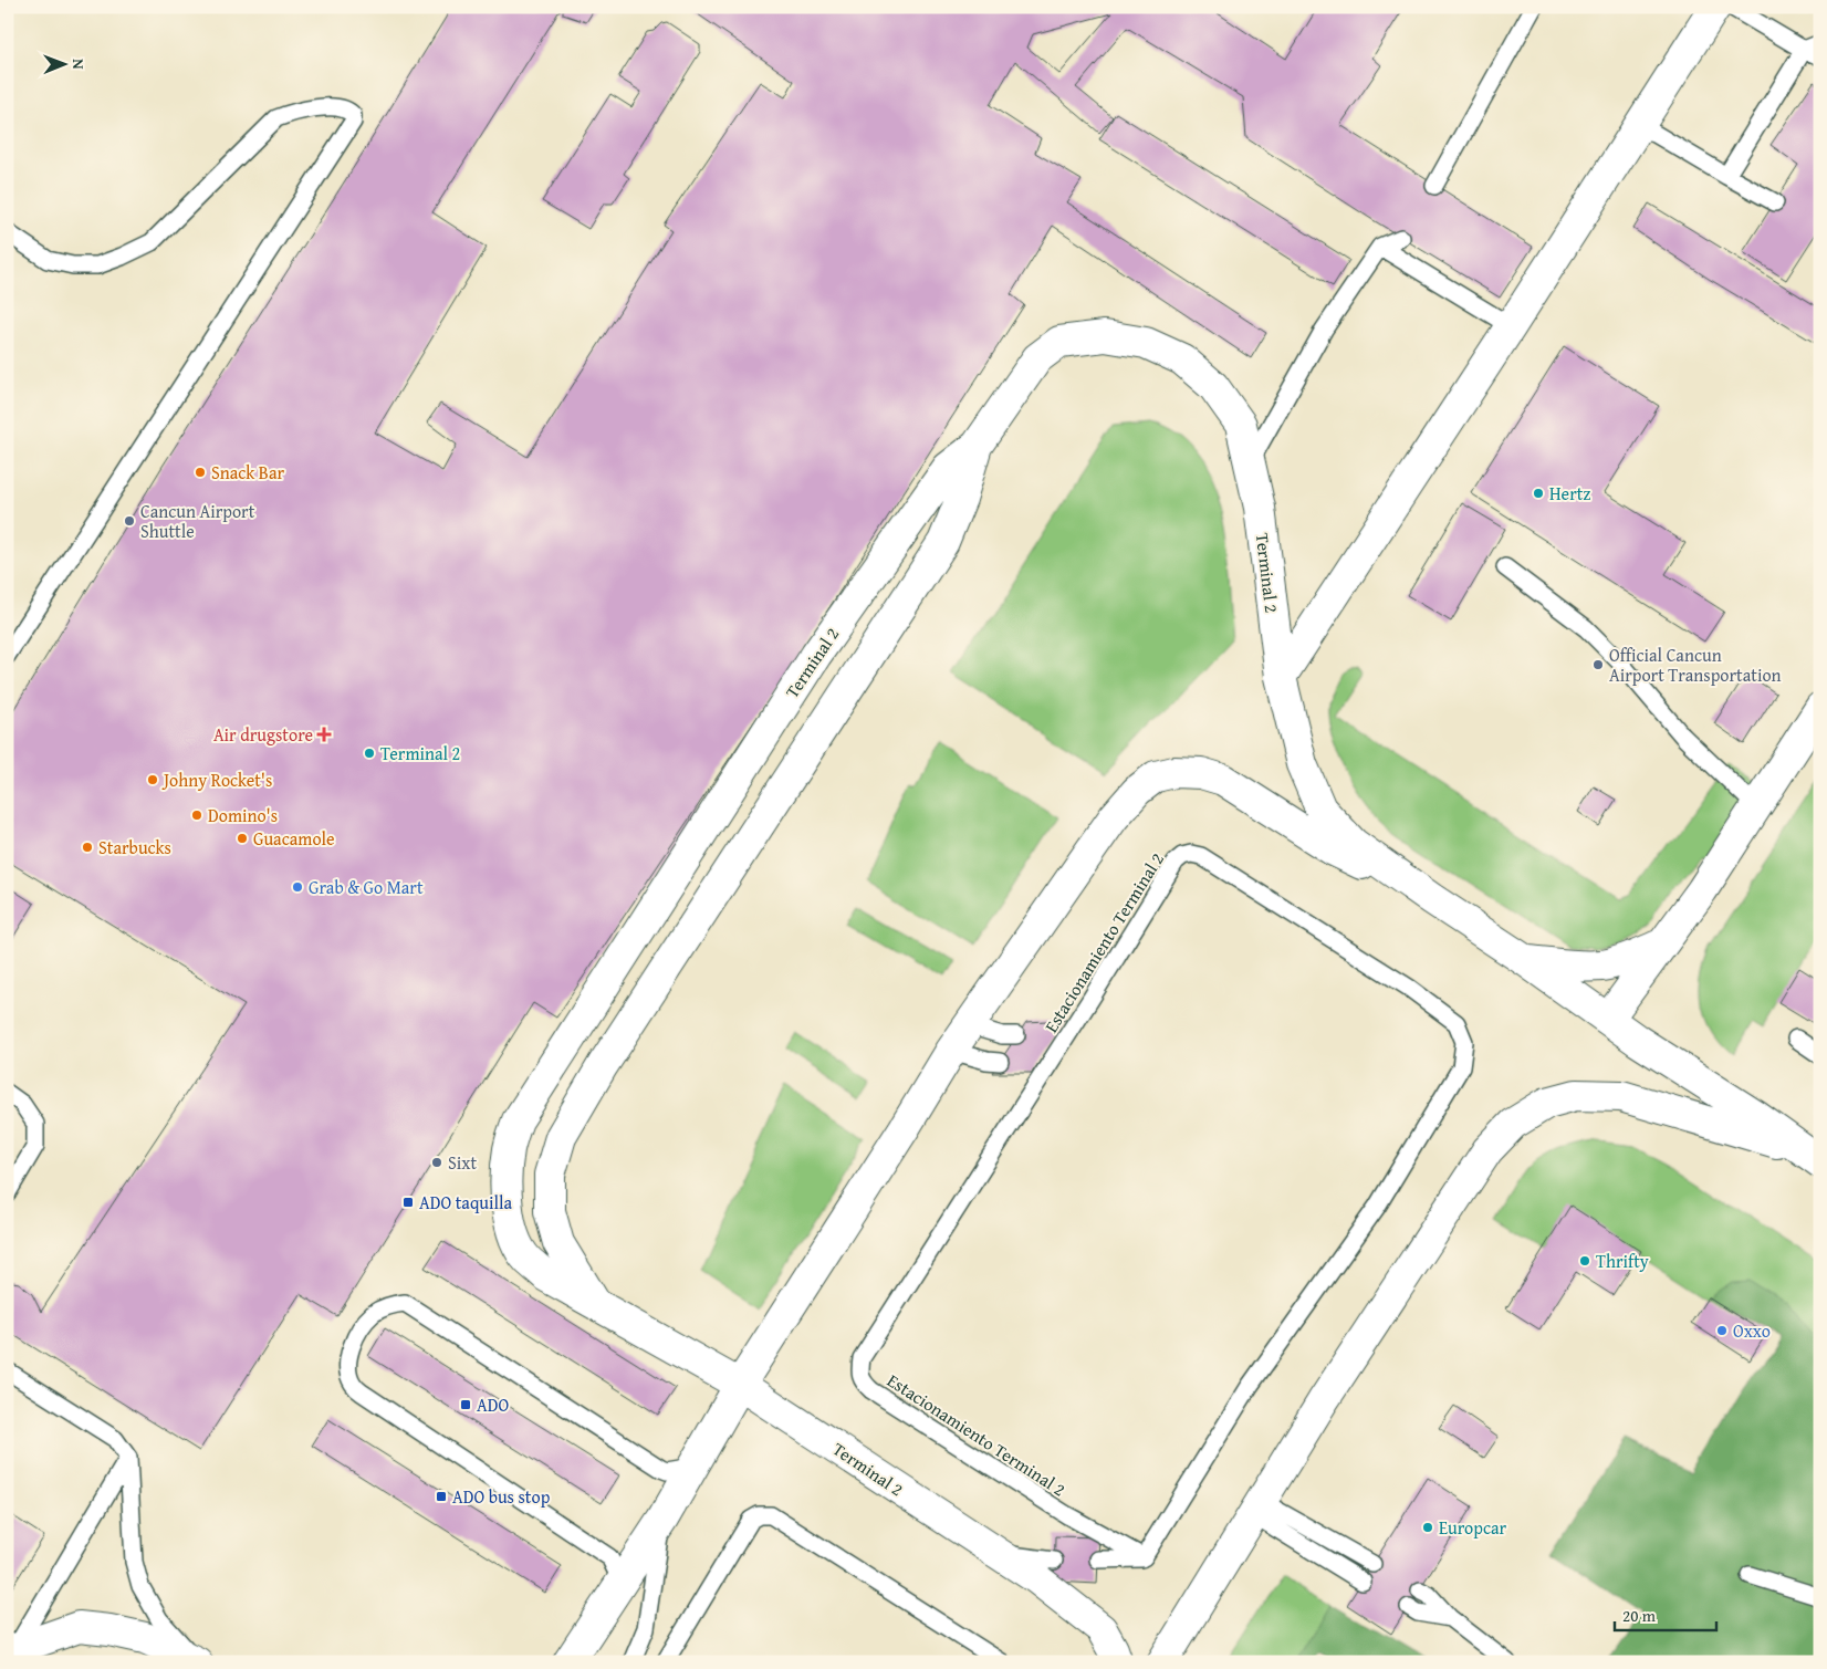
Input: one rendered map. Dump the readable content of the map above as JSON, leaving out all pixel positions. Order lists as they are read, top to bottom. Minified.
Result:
{"streets":{"street":["Terminal 2"],"lane":["Estacionamiento Terminal 2"]},"places":{"other":["Snack Bar","Hertz","Cancun Airport Shuttle","Official Cancun Airport Transportation","Terminal 2","Johny Rocket's","Domino's","Guacamole","Starbucks","Grab & Go Mart","Sixt","Thrifty","Oxxo","Europcar"],"health":["Air drugstore"],"transit":["ADO taquilla","ADO","ADO bus stop"]},"scale_bar":"20 m","north":"right"}
